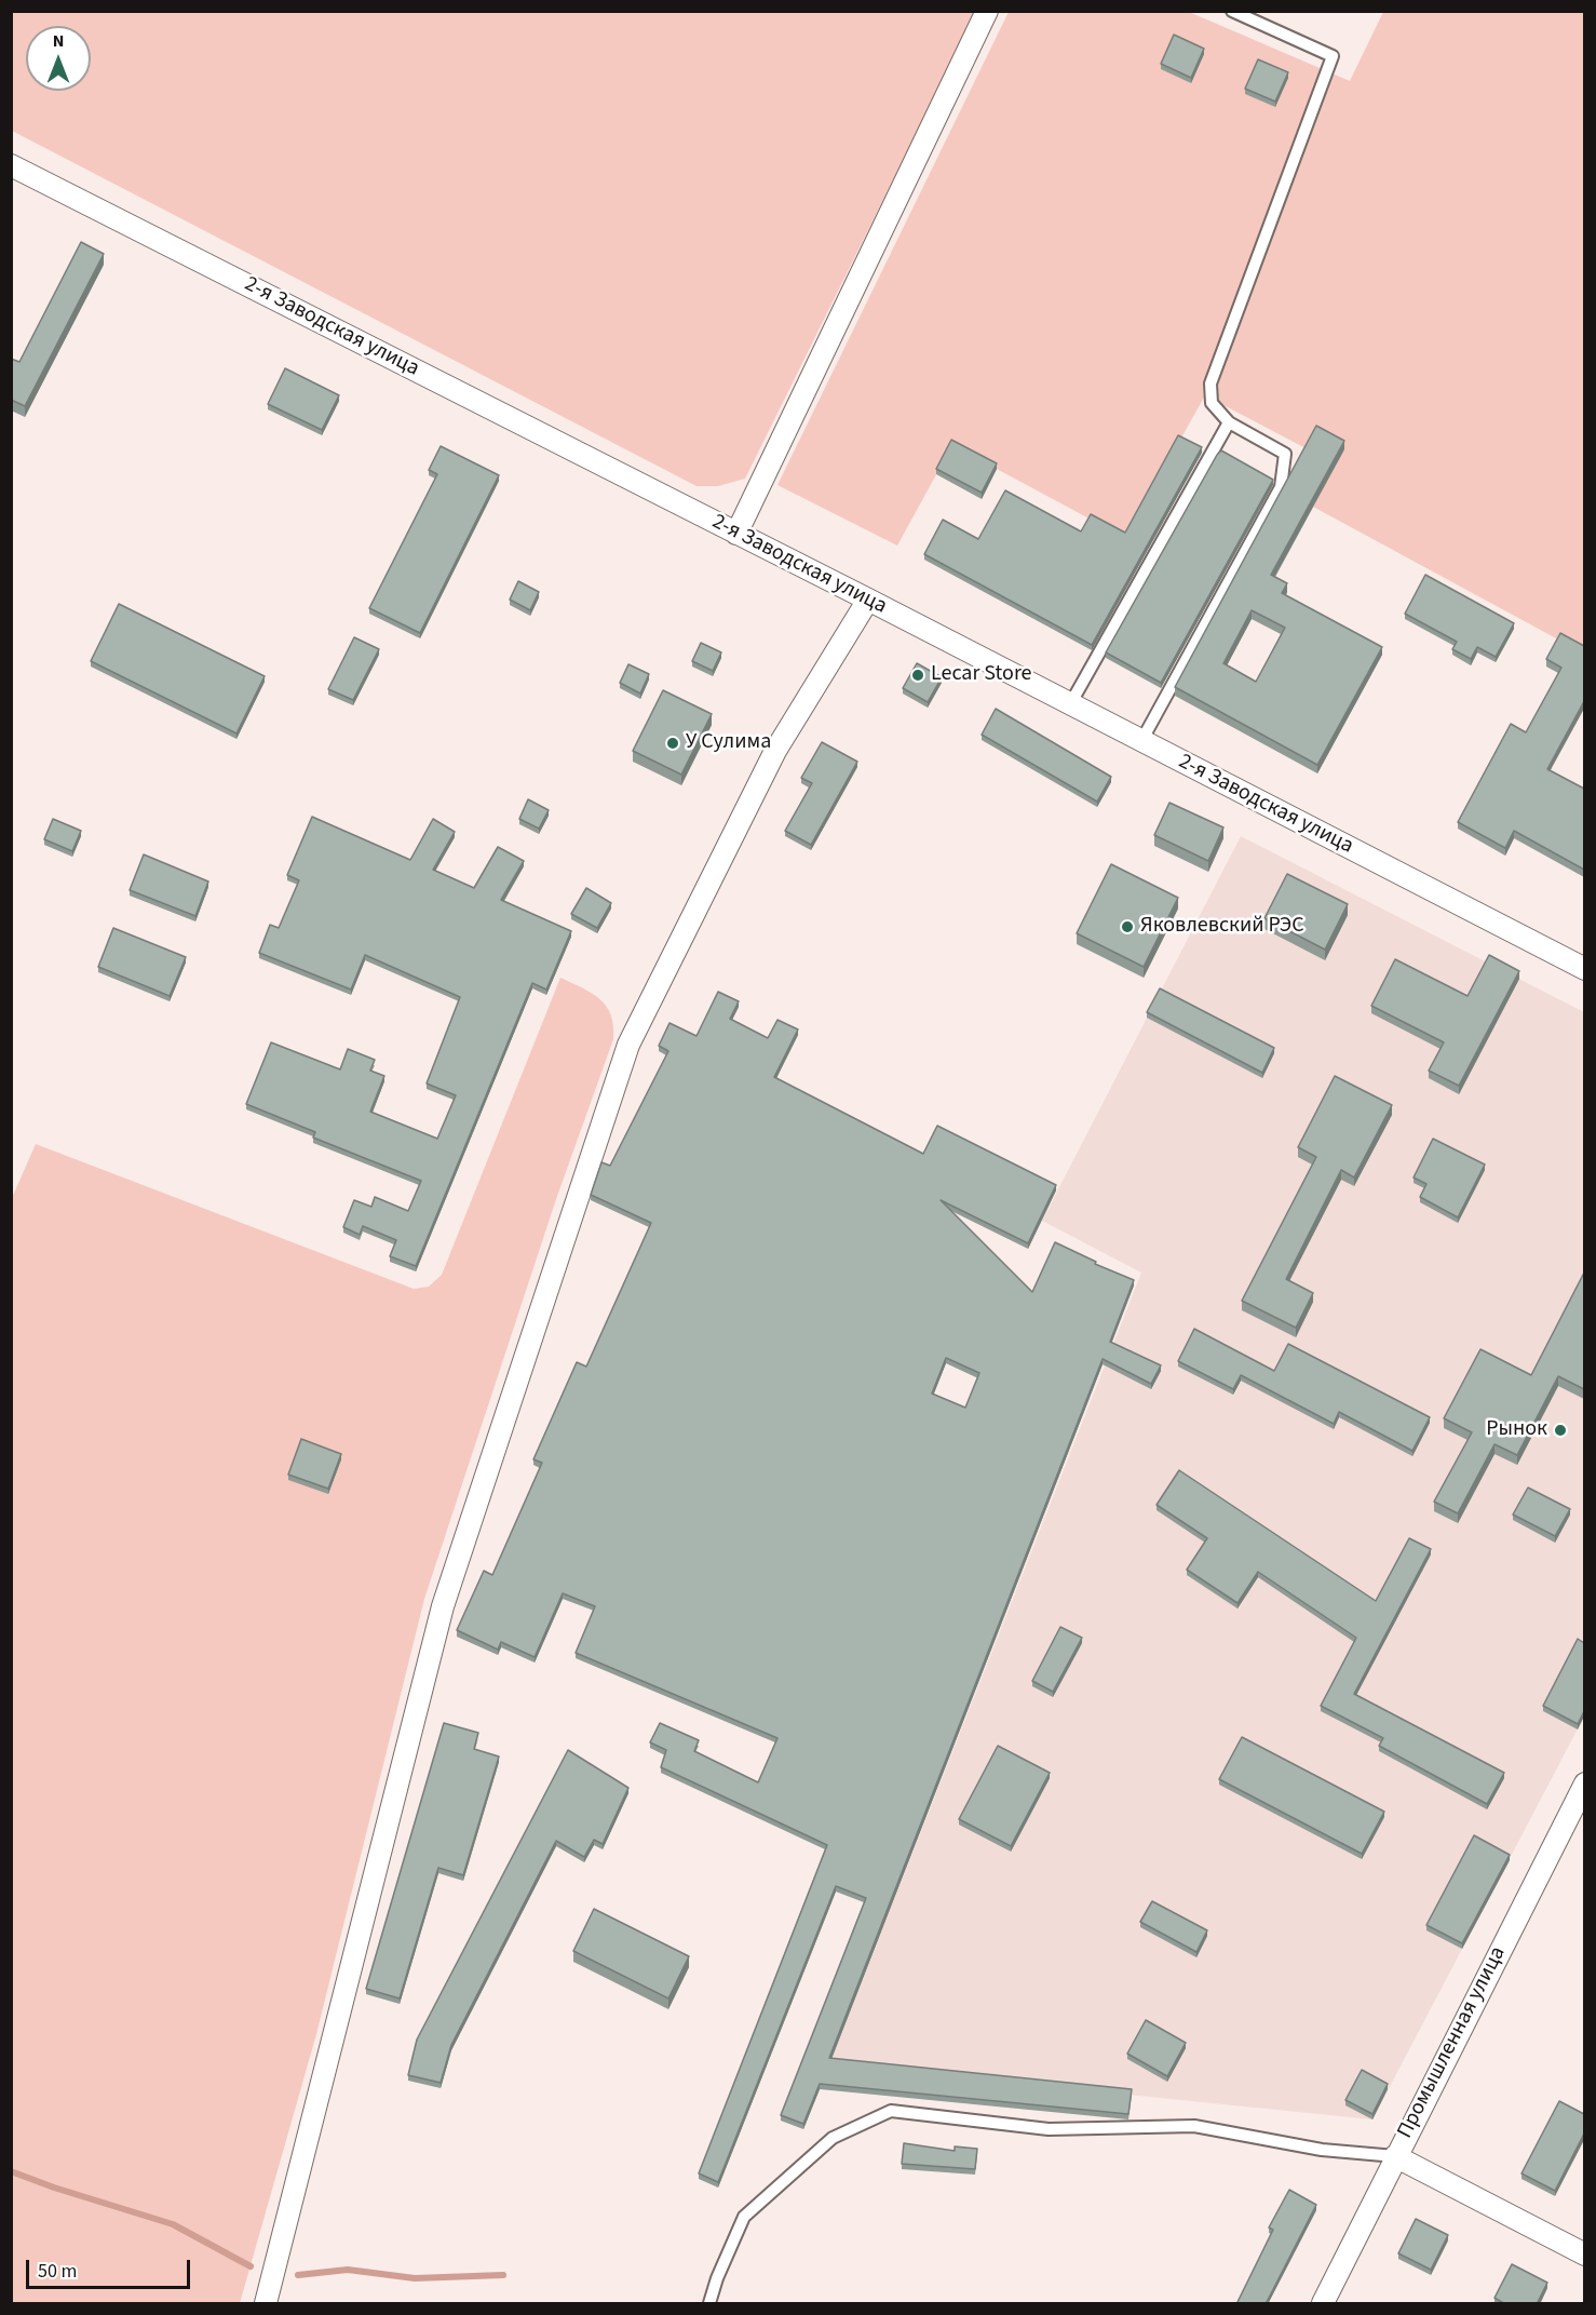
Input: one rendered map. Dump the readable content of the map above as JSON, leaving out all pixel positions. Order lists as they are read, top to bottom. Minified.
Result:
{"streets":{"street":["2-я Заводская улица","Промышленная улица"]},"places":["Lecar Store","У Сулима","Яковлевский РЭС","Рынок"],"scale_bar":"50 m","north":"top"}
